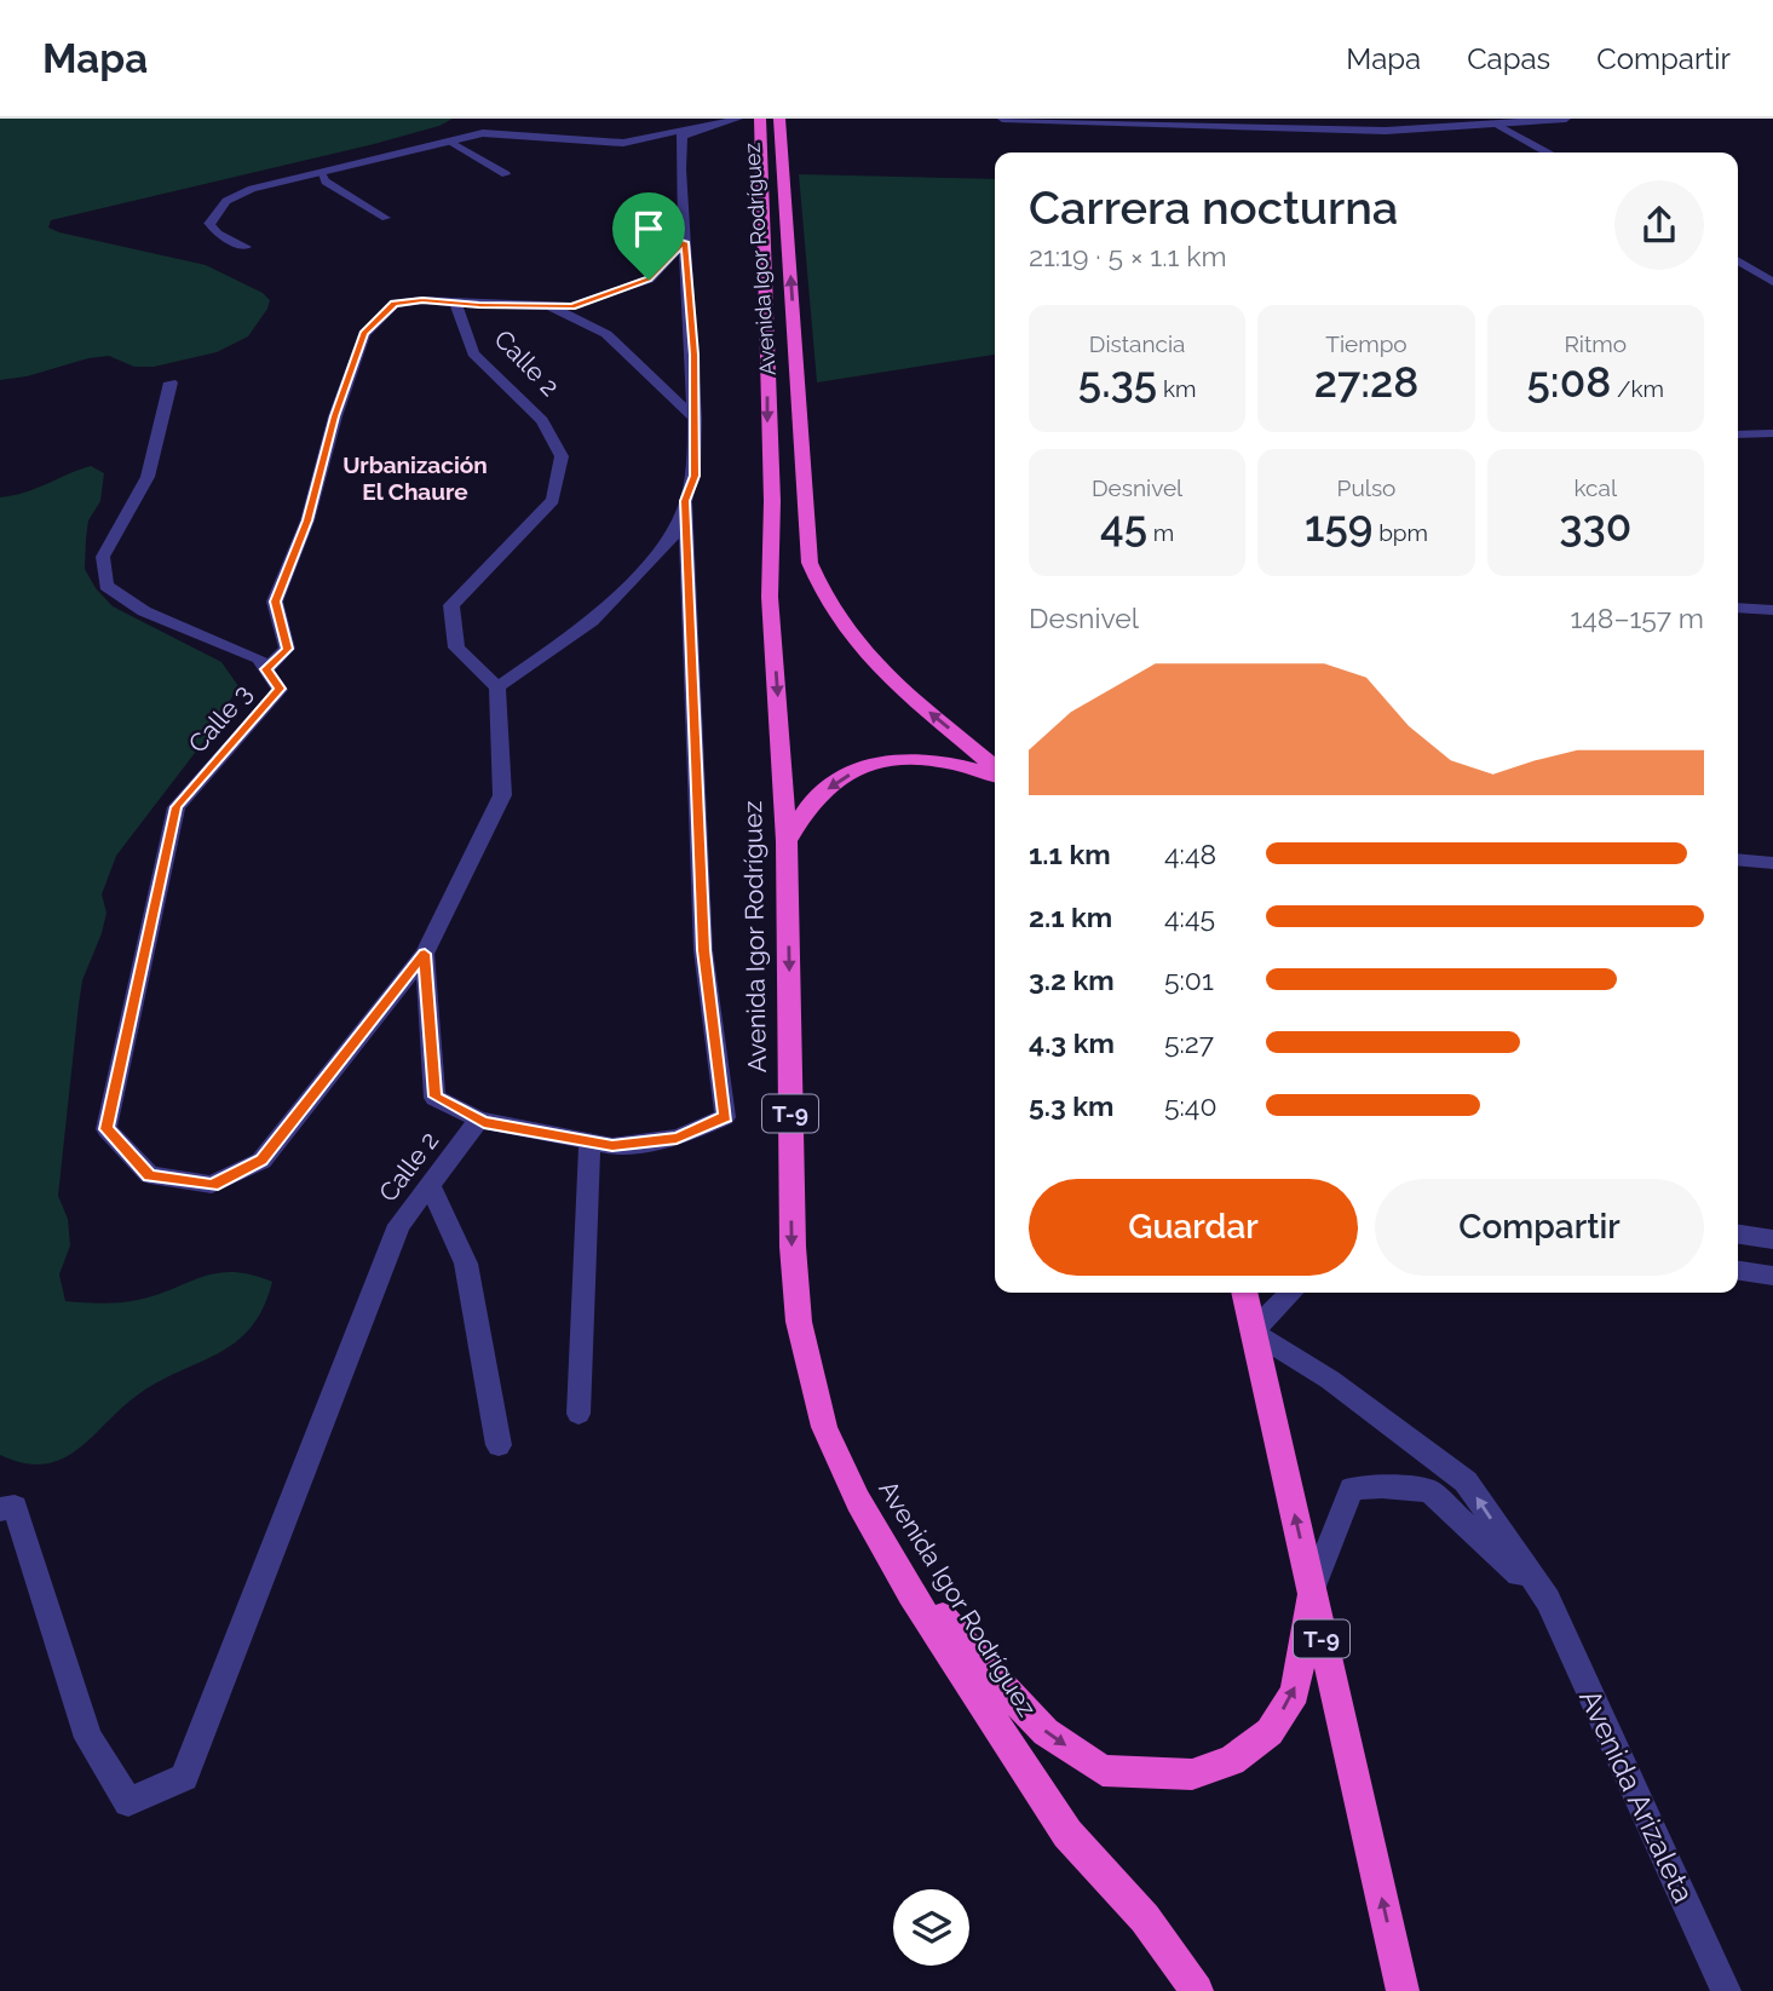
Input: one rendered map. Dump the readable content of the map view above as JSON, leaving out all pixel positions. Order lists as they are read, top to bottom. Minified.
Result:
{"streets":{"highway":["Avenida Igor Rodríguez","T-9"],"street":["Calle 2","Calle 3","Avenida Arizaleta"]},"crossings":[["Avenida Igor Rodríguez","T-9"],["Calle 2","Calle 3"]],"districts":["Urbanización El Chaure"],"page":{"header":"Mapa","nav":["Mapa","Capas","Compartir"],"heading":["Carrera nocturna","21:19 · 5 × 1.1 km"],"stats":[["Distancia","5.35 km"],["Tiempo","27:28"],["Ritmo","5:08 /km"],["Desnivel","45 m"],["Pulso","159 bpm"],["kcal","330"]],"chart":["Desnivel","148–157 m"],"list":[{"name":"1.1 km","note":"4:48"},{"name":"2.1 km","note":"4:45"},{"name":"3.2 km","note":"5:01"},{"name":"4.3 km","note":"5:27"},{"name":"5.3 km","note":"5:40"}],"buttons":["Guardar","Compartir"]}}
